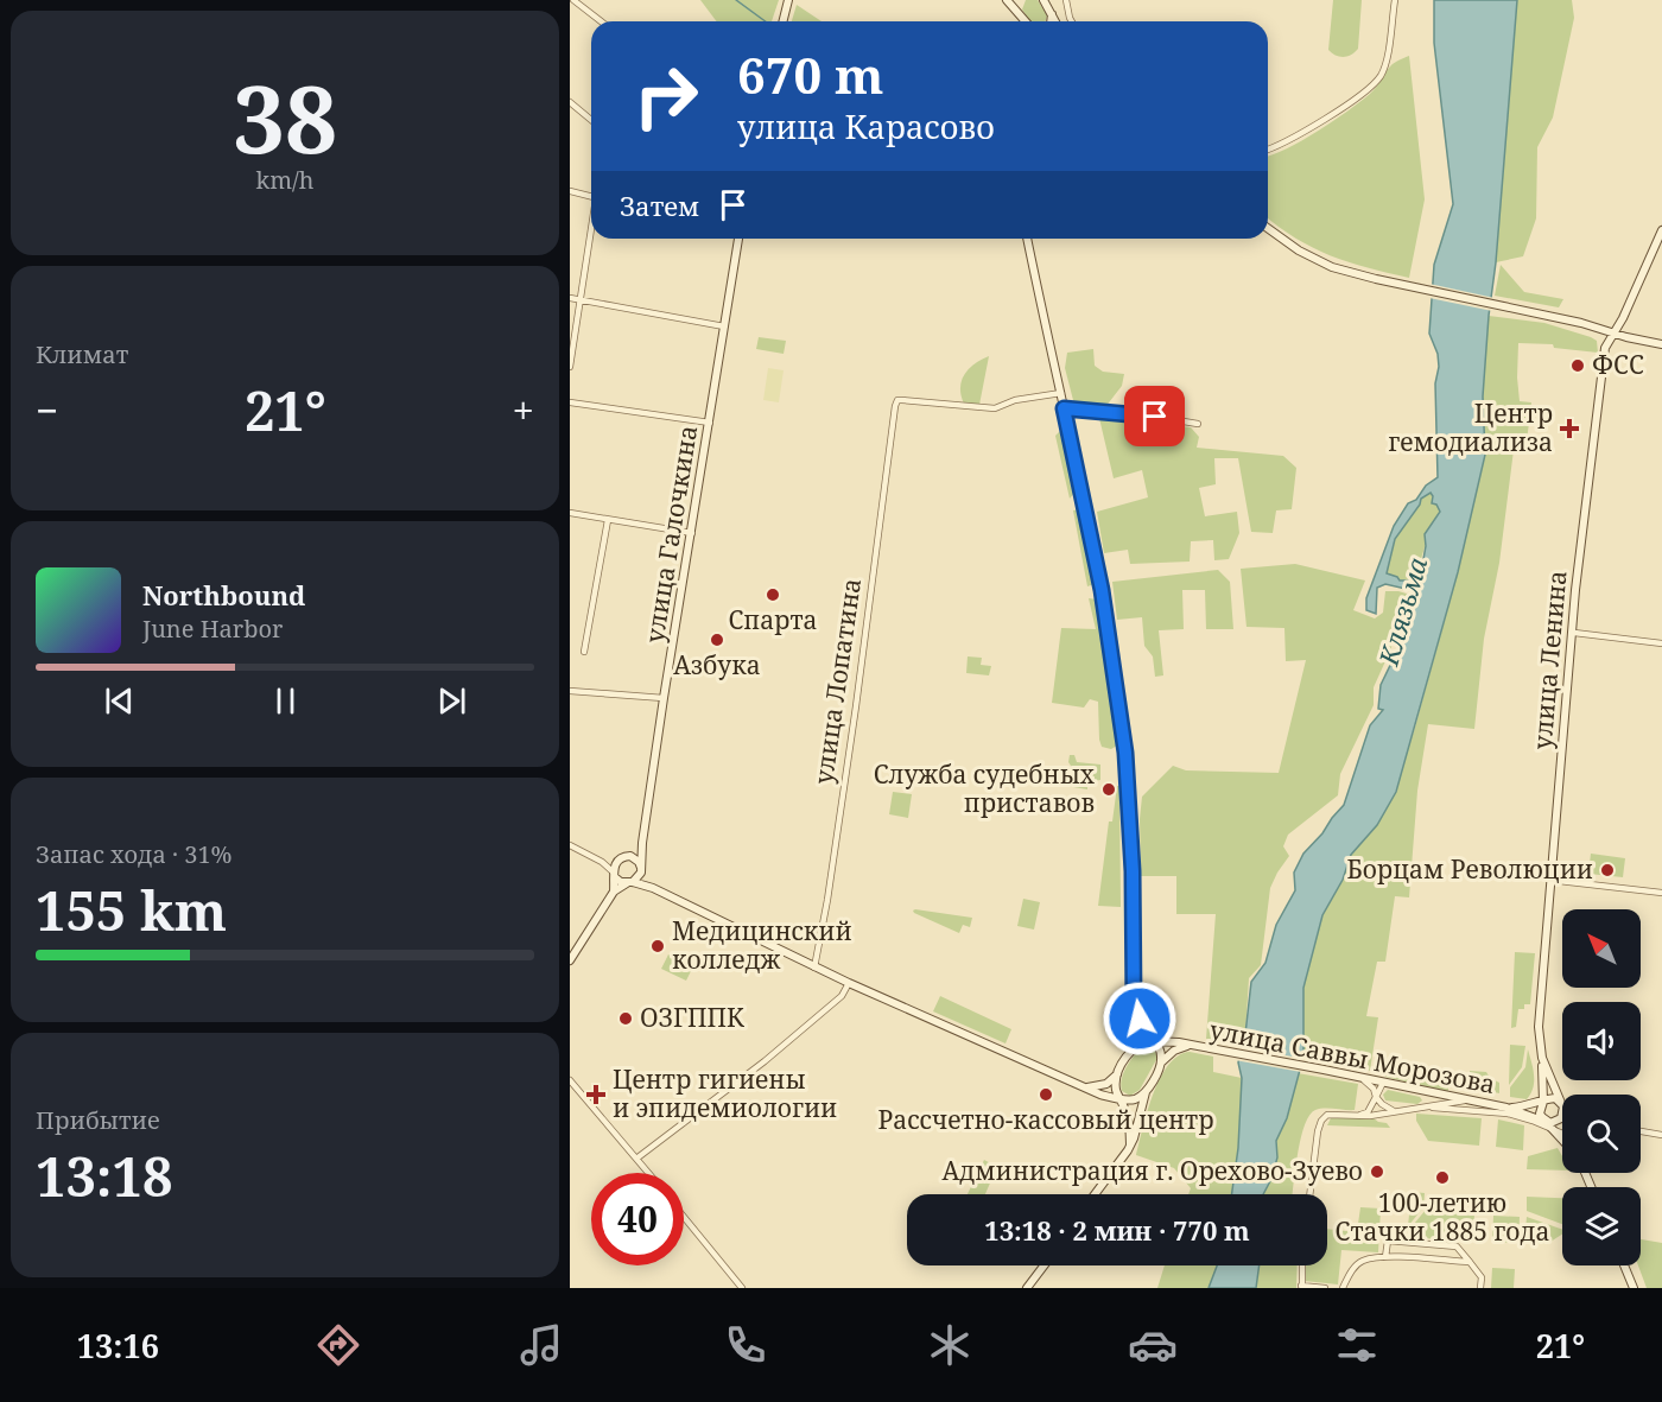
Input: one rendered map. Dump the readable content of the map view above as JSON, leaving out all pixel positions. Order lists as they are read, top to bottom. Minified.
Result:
{"streets":{"street":["улица Галочкина","улица Ленина","улица Лопатина","улица Саввы Морозова"]},"crossings":[["улица Ленина","улица Саввы Морозова"]],"water":["Клязьма"],"places":{"other":["ФСС","Спарта","Азбука","Служба судебных приставов","Борцам Революции","Медицинский колледж","ОЗГППК","Рассчетно-кассовый центр","Администрация г. Орехово-Зуево","100-летию Стачки 1885 года"],"health":["Центр гемодиализа","Центр гигиены и эпидемиологии"]},"north":"top left","page":{"tile":[["38","km/h"],"Климат",["Запас хода · 31%","155 km"],["Прибытие","13:18"]],"turn":["670 m","улица Карасово"],"then":"Затем","heat":["−","21°","+"],"song":["Northbound","June Harbor"],"limit":"40","trip":"13:18 · 2 мин · 770 m","tabs":["13:16","21°"]}}
